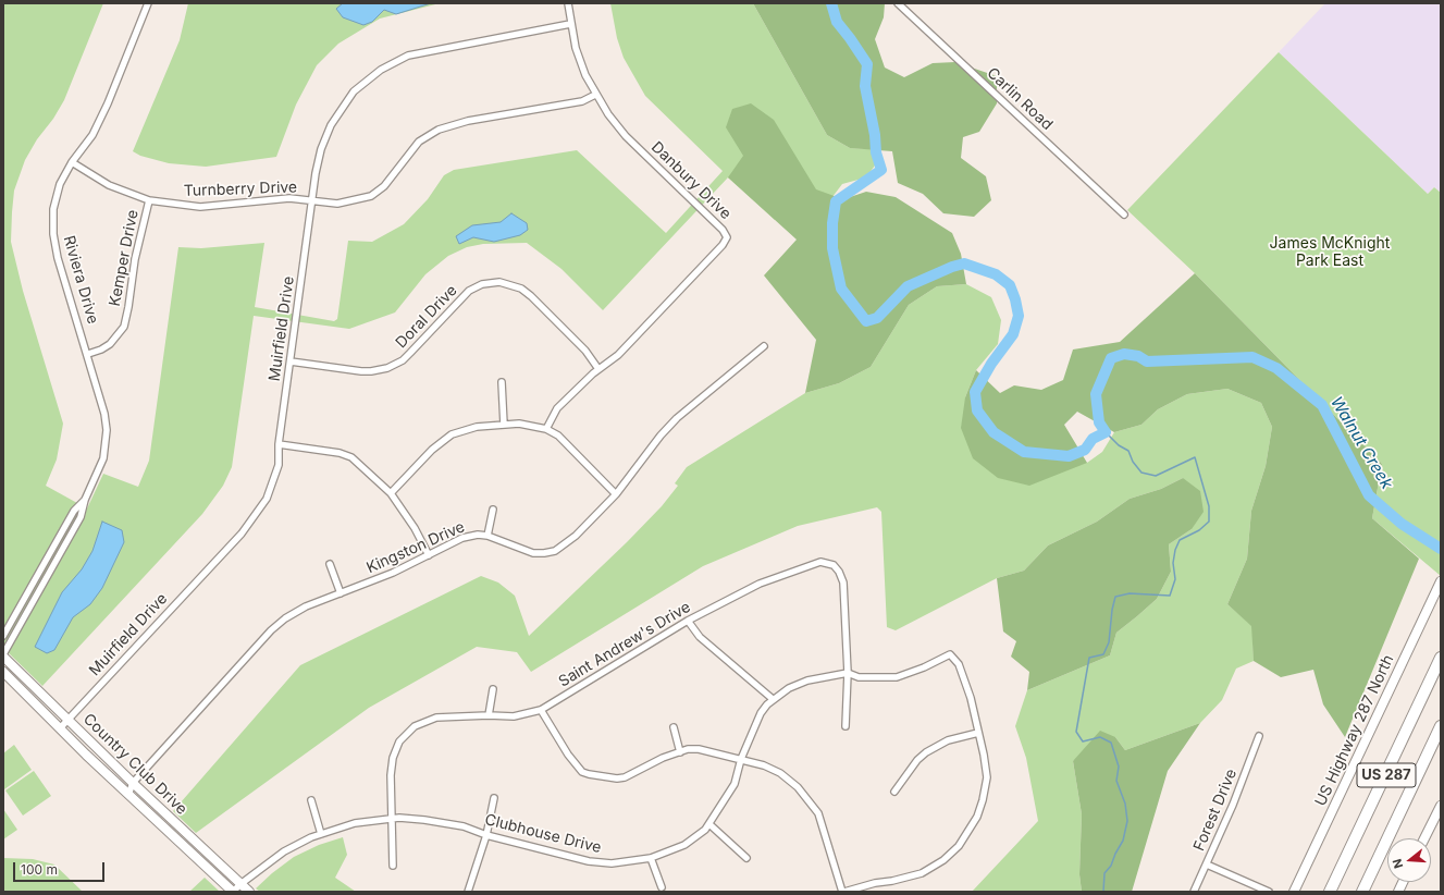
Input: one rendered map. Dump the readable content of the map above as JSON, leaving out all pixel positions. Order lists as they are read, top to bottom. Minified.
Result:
{"streets":{"highway":["US 287"],"main road":["US Highway 287 North","Country Club Drive"],"street":["Carlin Road","Danbury Drive","Turnberry Drive","Kemper Drive","Riviera Drive","Doral Drive","Muirfield Drive","Kingston Drive","Saint Andrew's Drive","Forest Drive","Clubhouse Drive"]},"crossings":[["Danbury Drive","Turnberry Drive"],["Danbury Drive","Doral Drive"],["Danbury Drive","Muirfield Drive"],["Turnberry Drive","Kemper Drive"],["Turnberry Drive","Riviera Drive"],["Turnberry Drive","Muirfield Drive"],["Kemper Drive","Riviera Drive"],["Riviera Drive","Country Club Drive"],["Doral Drive","Muirfield Drive"],["Muirfield Drive","Country Club Drive"],["Kingston Drive","Country Club Drive"],["Saint Andrew's Drive","Clubhouse Drive"],["Country Club Drive","Clubhouse Drive"]],"water":["Walnut Creek"],"parks":["James McKnight Park East"],"scale_bar":"100 m","north":"left"}
